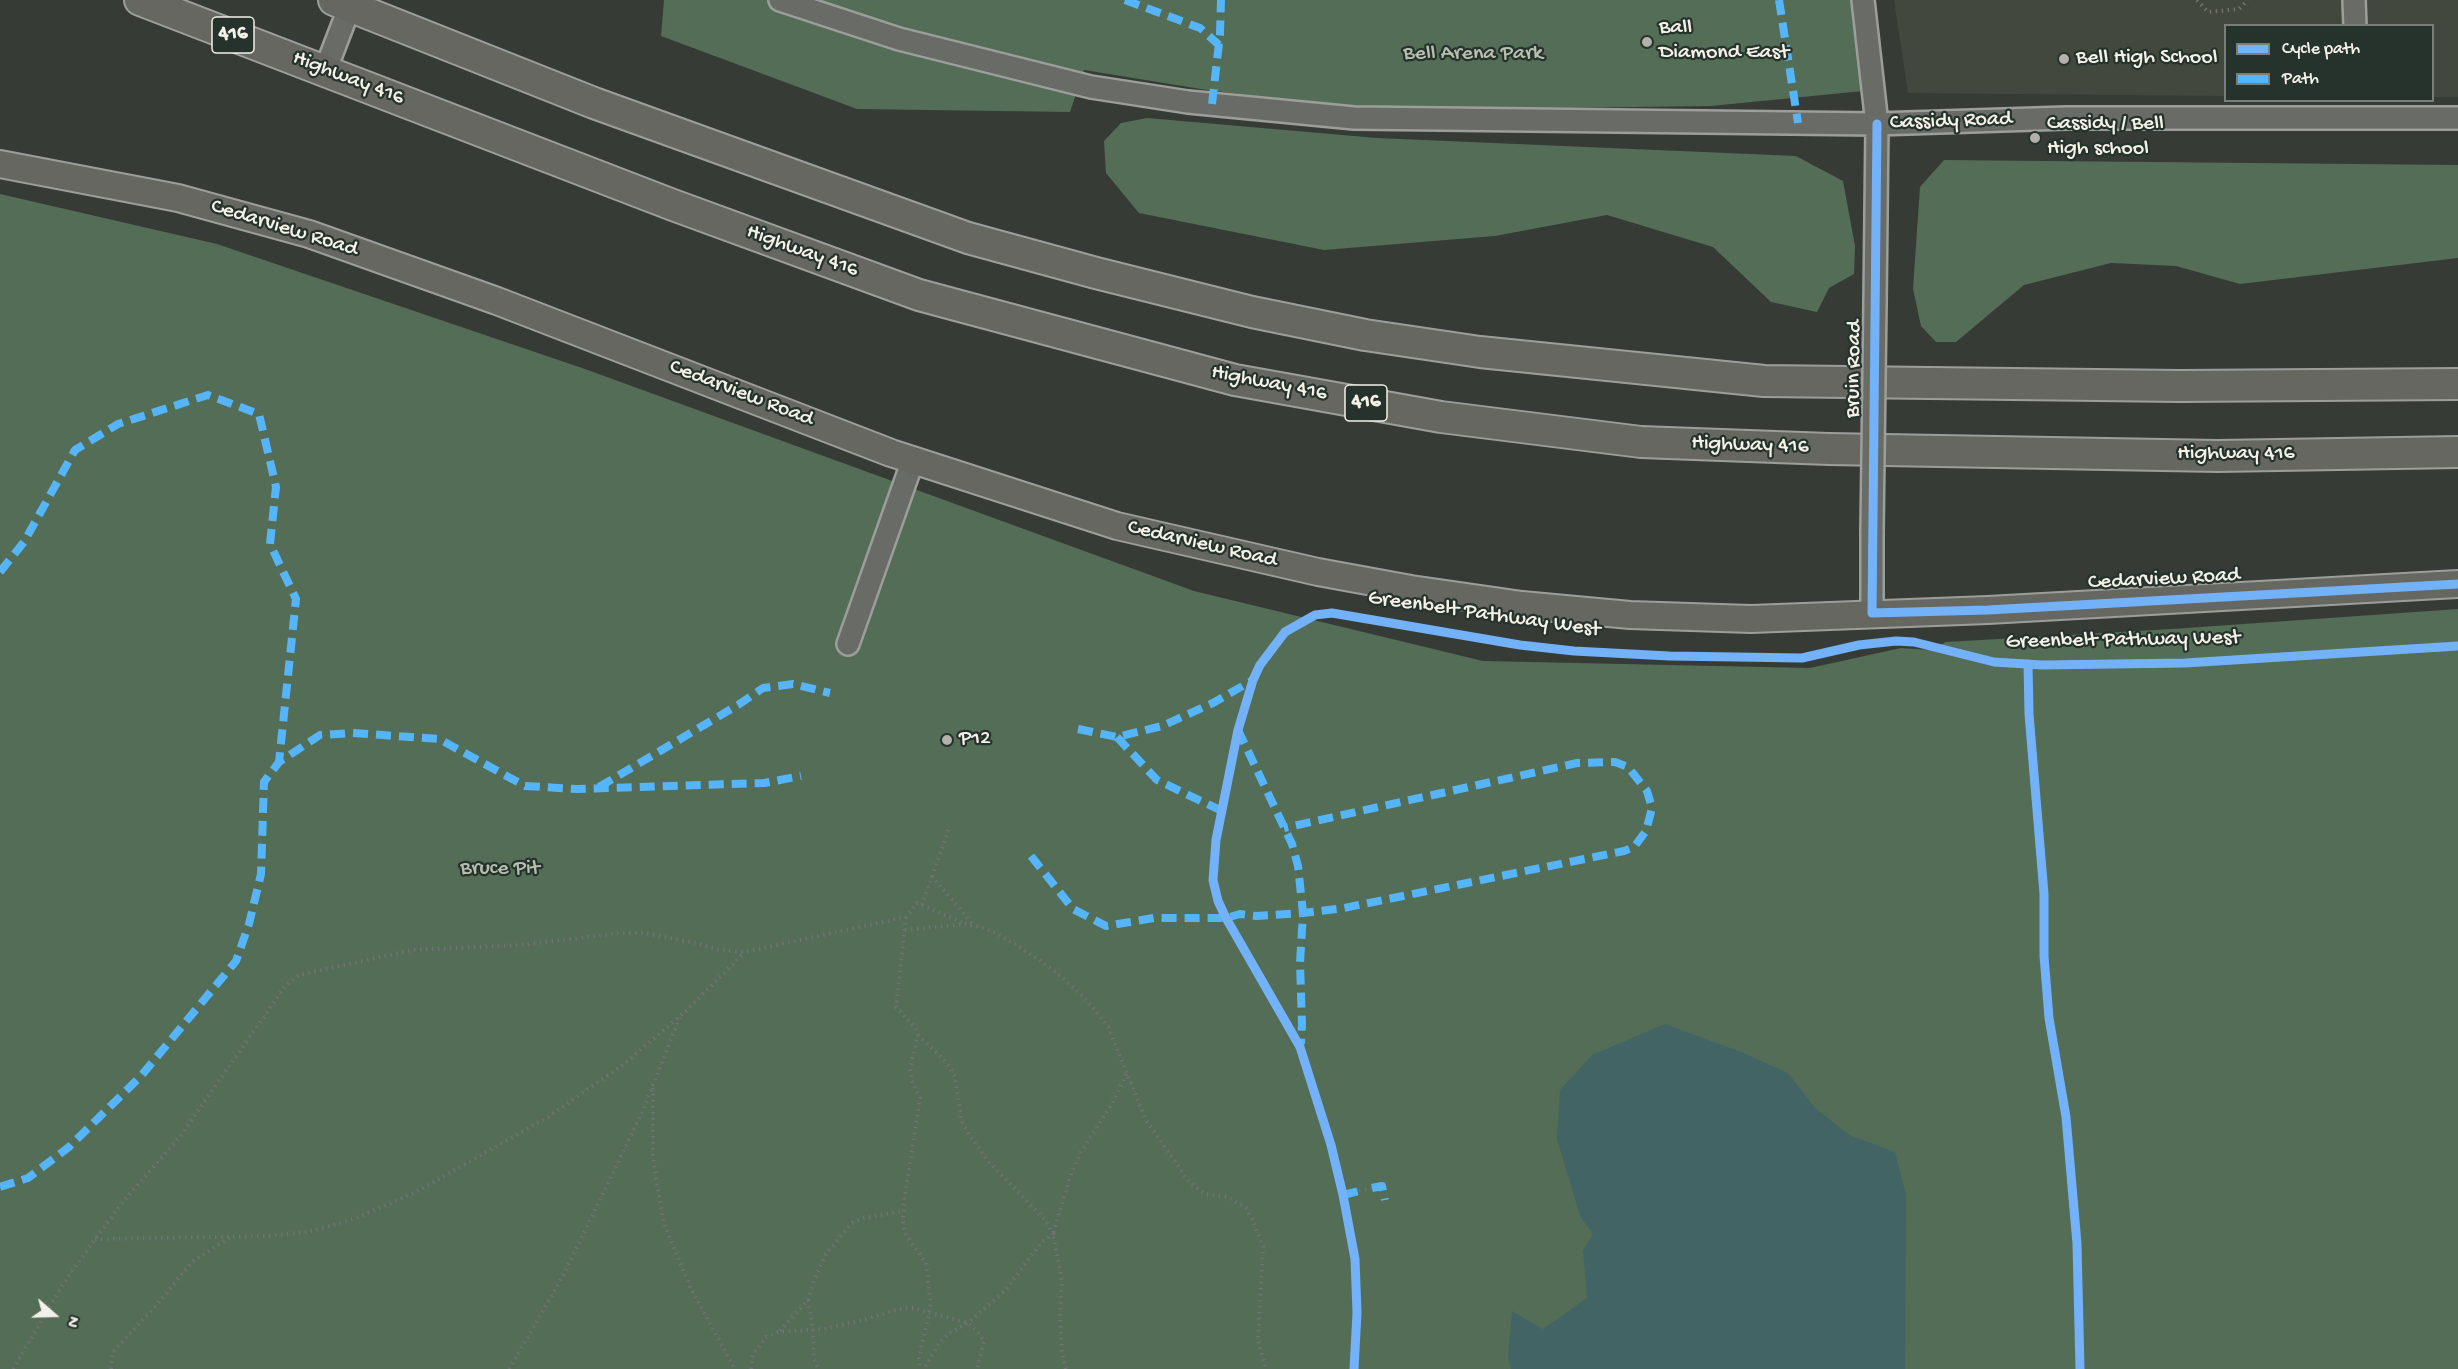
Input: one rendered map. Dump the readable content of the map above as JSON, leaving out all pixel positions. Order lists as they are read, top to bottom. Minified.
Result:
{"streets":{"highway":["416","Highway 416"],"main road":["Cedarview Road"],"street":["Cassidy Road","Bruin Road"],"cycle path":["Greenbelt Pathway West"]},"crossings":[["Cassidy Road","Bruin Road"],["Cedarview Road","Bruin Road"]],"parks":["Bell Arena Park","Bruce Pit"],"places":["Ball Diamond East","Bell High School","Cassidy / Bell High school","P12"],"legend":["Cycle path","Path"],"north":"right"}
